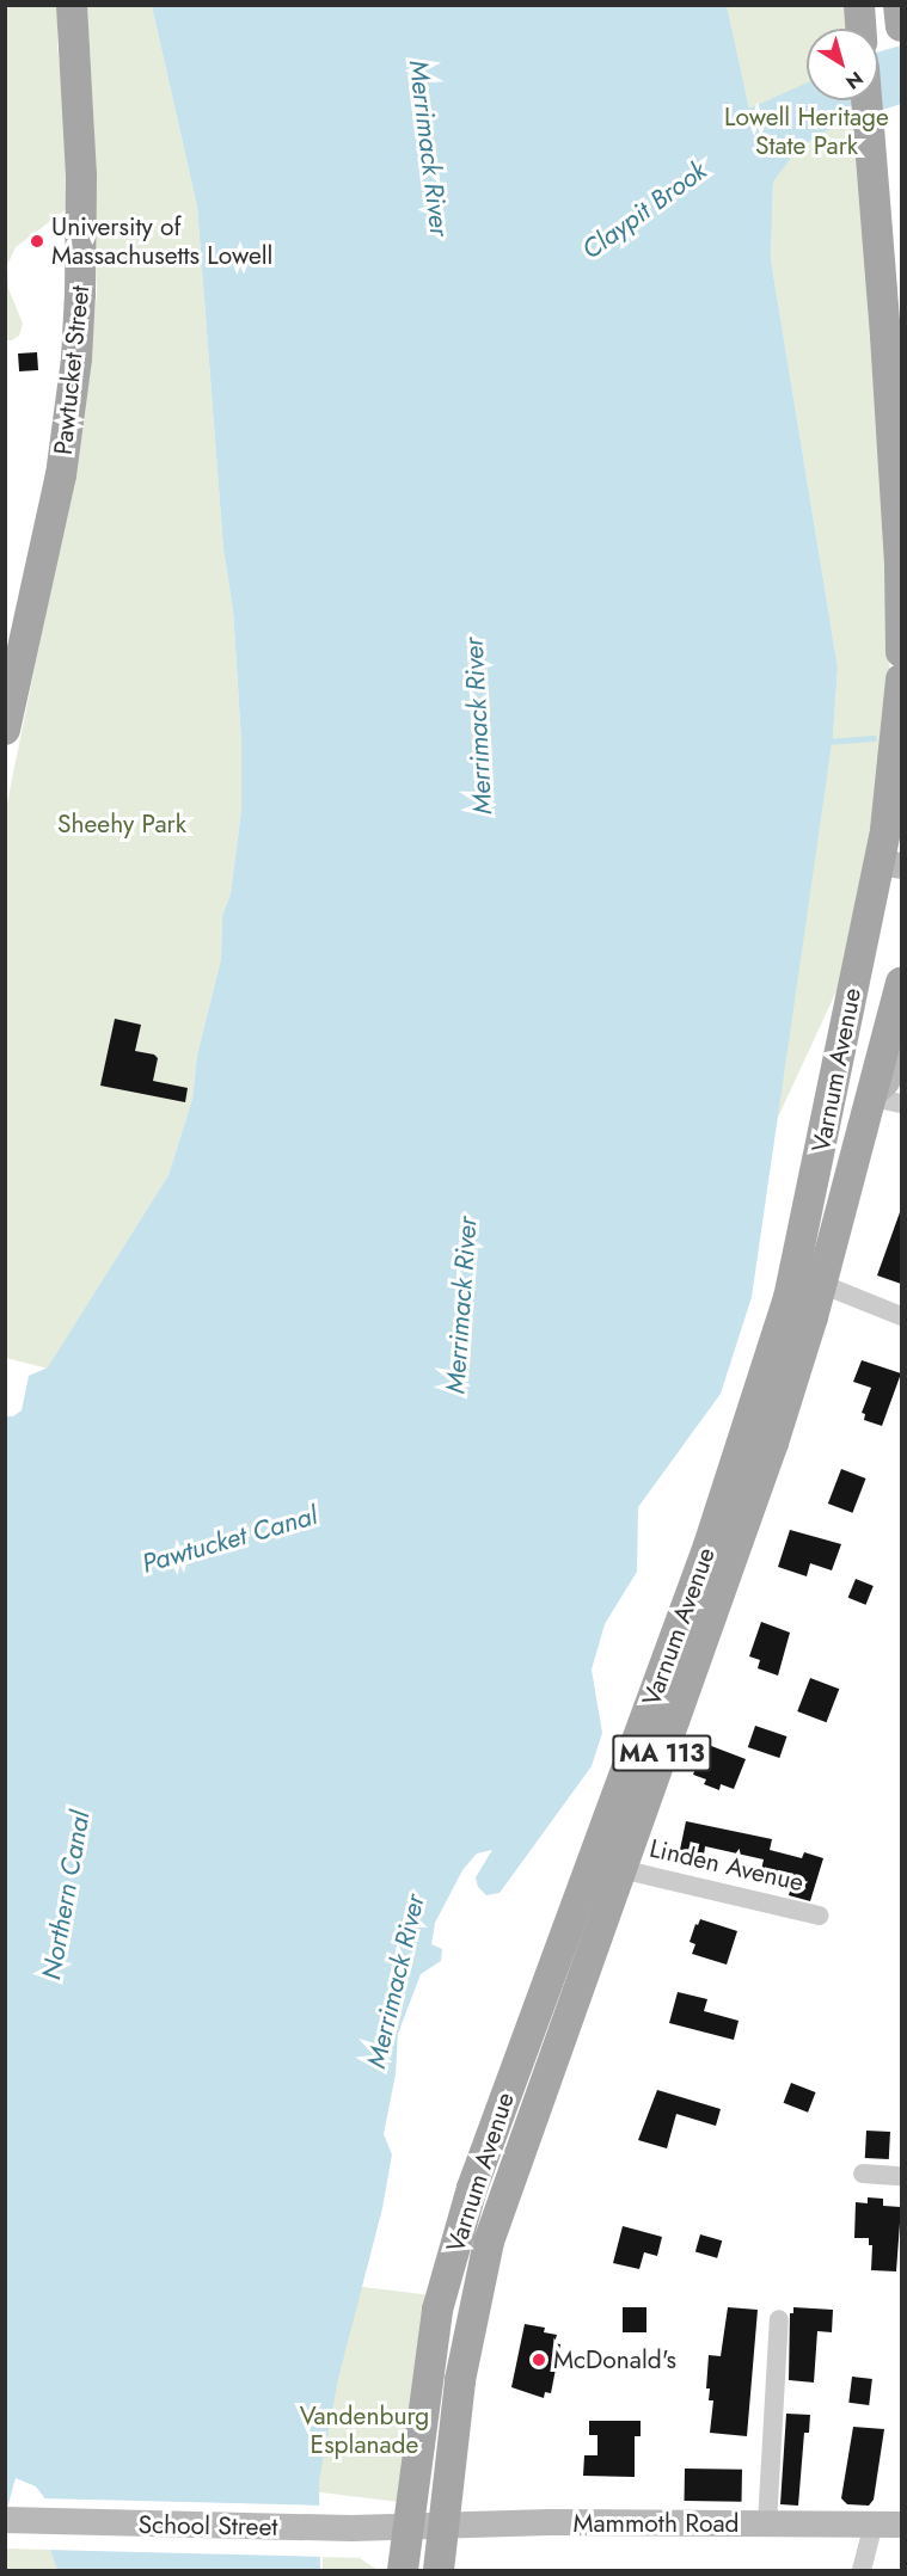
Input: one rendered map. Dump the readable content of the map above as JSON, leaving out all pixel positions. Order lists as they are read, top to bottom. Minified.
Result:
{"streets":{"main road":["Pawtucket Street","Varnum Avenue","MA 113","Mammoth Road","School Street"],"street":["Linden Avenue"]},"crossings":[["Varnum Avenue","MA 113"],["Varnum Avenue","Linden Avenue"],["Varnum Avenue","Mammoth Road"],["Varnum Avenue","School Street"],["MA 113","Mammoth Road"],["MA 113","School Street"],["Mammoth Road","School Street"]],"water":["Merrimack River","Claypit Brook","Pawtucket Canal","Northern Canal"],"parks":["Lowell Heritage State Park","Sheehy Park","Vandenburg Esplanade"],"places":["University of Massachusetts Lowell","McDonald's"],"north":"bottom right"}
